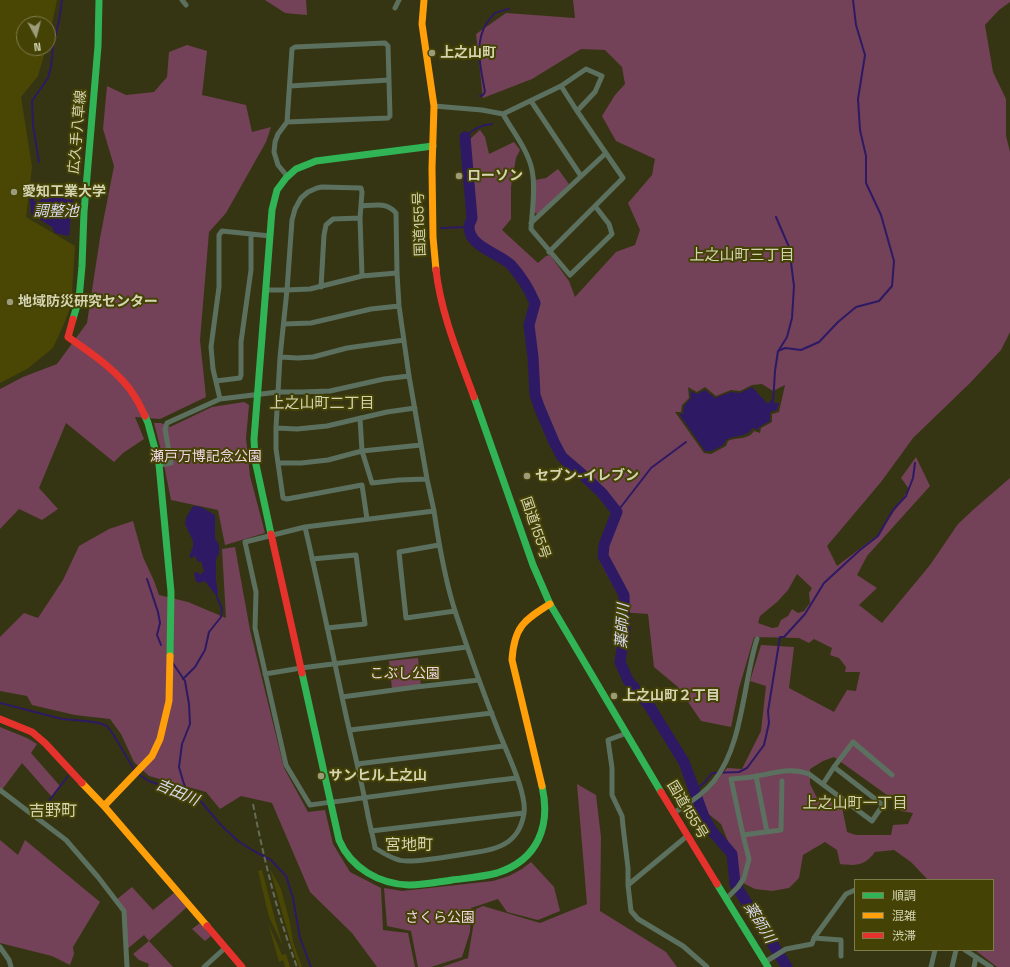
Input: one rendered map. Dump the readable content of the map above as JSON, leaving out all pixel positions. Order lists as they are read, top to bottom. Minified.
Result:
{"streets":{"main road":["広久手八草線","国道155号"]},"districts":["上之山町三丁目","上之山町二丁目","上之山町一丁目","吉野町","宮地町"],"water":["調整池","薬師川","吉田川"],"parks":["瀬戸万博記念公園","こぶし公園","さくら公園"],"places":["上之山町","ローソン","愛知工業大学","地域防災研究センター","セブン-イレブン","上之山町２丁目","サンヒル上之山"],"legend":["順調","混雑","渋滞"],"north":"bottom"}
